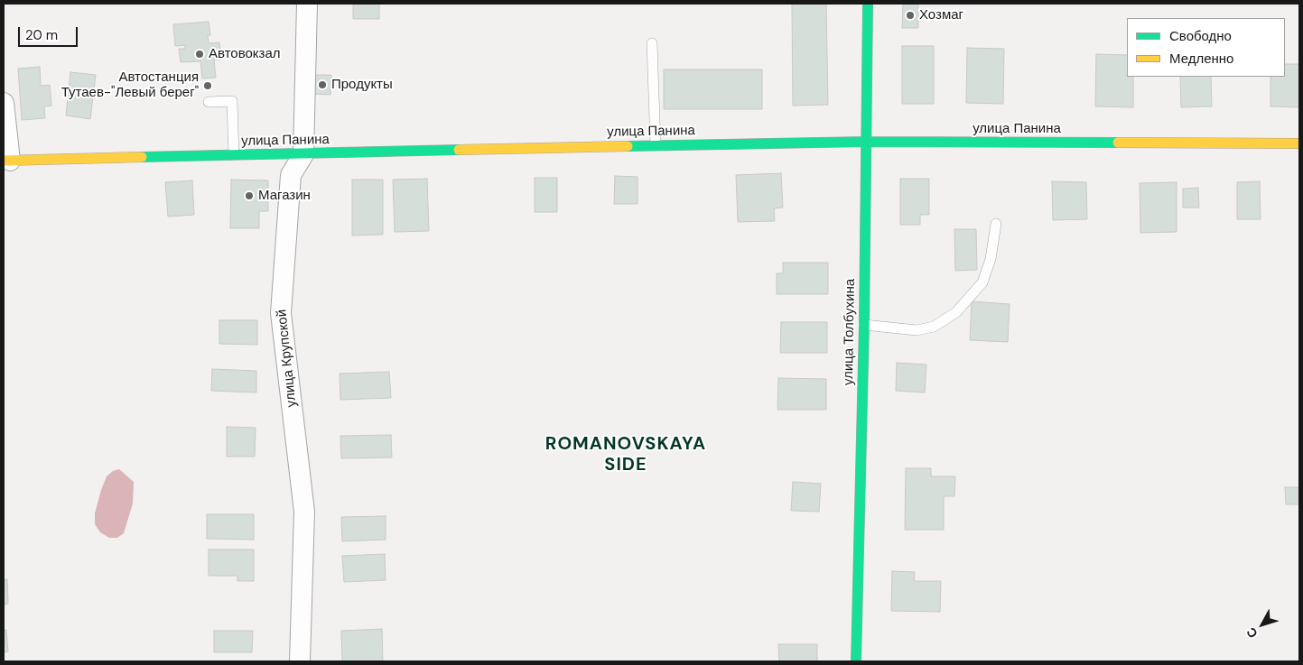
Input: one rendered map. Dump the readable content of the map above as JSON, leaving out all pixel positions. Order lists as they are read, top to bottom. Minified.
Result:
{"streets":{"street":["улица Панина","улица Толбухина","улица Крупской"]},"crossings":[["улица Панина","улица Толбухина"],["улица Панина","улица Крупской"]],"districts":["ROMANOVSKAYA SIDE"],"places":["Хозмаг","Автовокзал","Продукты","Автостанция Тутаев-\"Левый берег\"","Магазин"],"legend":["Свободно","Медленно"],"scale_bar":"20 m","north":"bottom left"}
